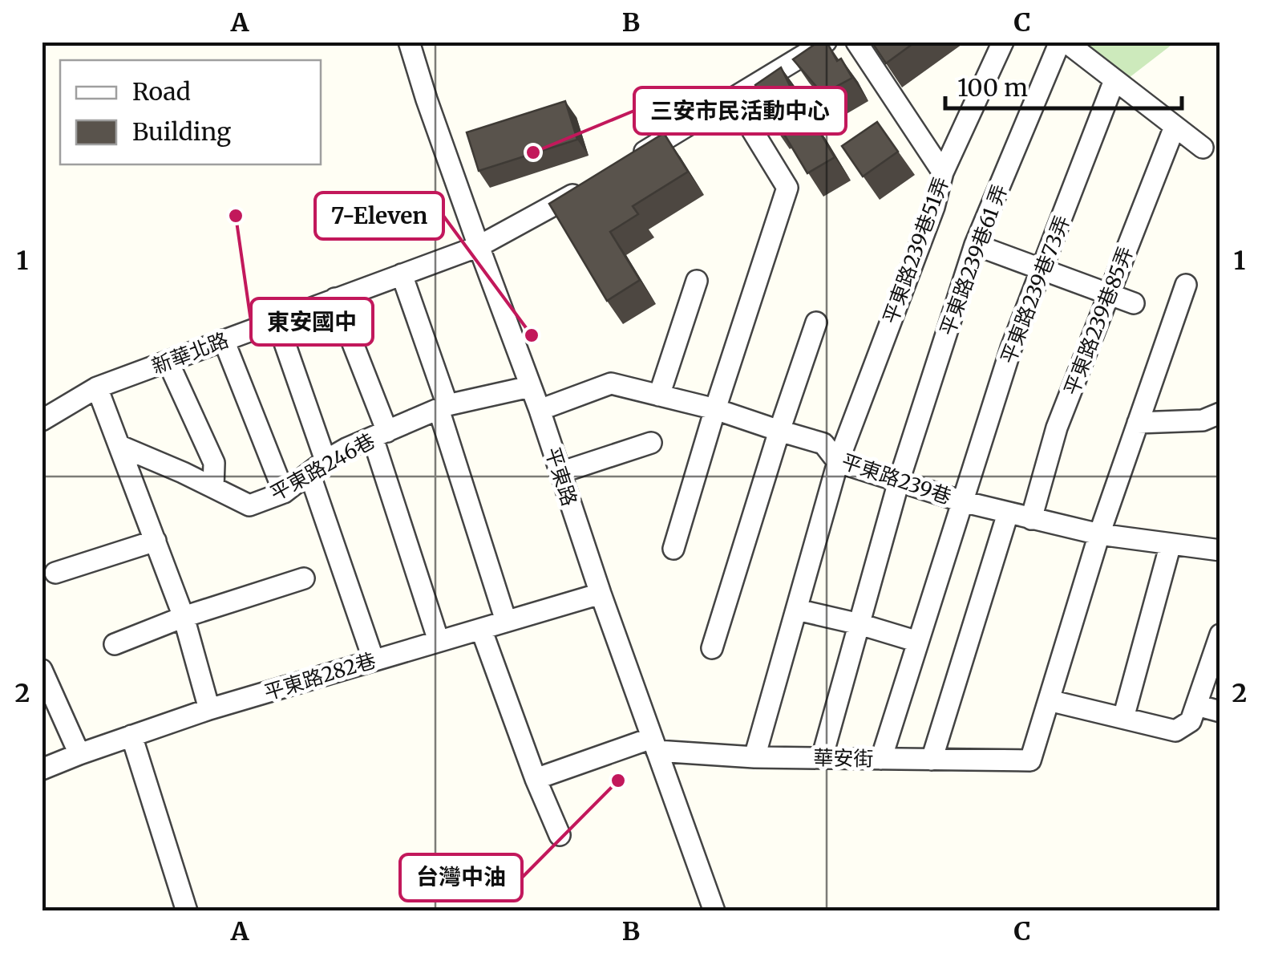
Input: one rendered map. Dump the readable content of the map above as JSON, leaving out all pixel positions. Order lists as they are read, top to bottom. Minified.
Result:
{"streets":{"street":["平東路239巷51弄","平東路239巷61 弄","平東路239巷73弄","平東路239巷85弄","新華北路","平東路246巷","平東路","平東路239巷","平東路282巷","華安街"]},"crossings":[["平東路239巷51弄","平東路239巷"],["平東路239巷51弄","華安街"],["平東路239巷61 弄","平東路239巷"],["平東路239巷61 弄","華安街"],["平東路239巷73弄","平東路239巷"],["平東路239巷73弄","華安街"],["平東路239巷85弄","平東路239巷"],["新華北路","平東路"],["平東路246巷","平東路"],["平東路","平東路239巷"],["平東路","平東路282巷"],["平東路","華安街"]],"places":["三安市民活動中心","東安國中","7-Eleven","台灣中油"],"legend":["Road","Building"],"scale_bar":"100 m","grid":{"columns":["A","B","C"],"rows":["1","2"]}}
